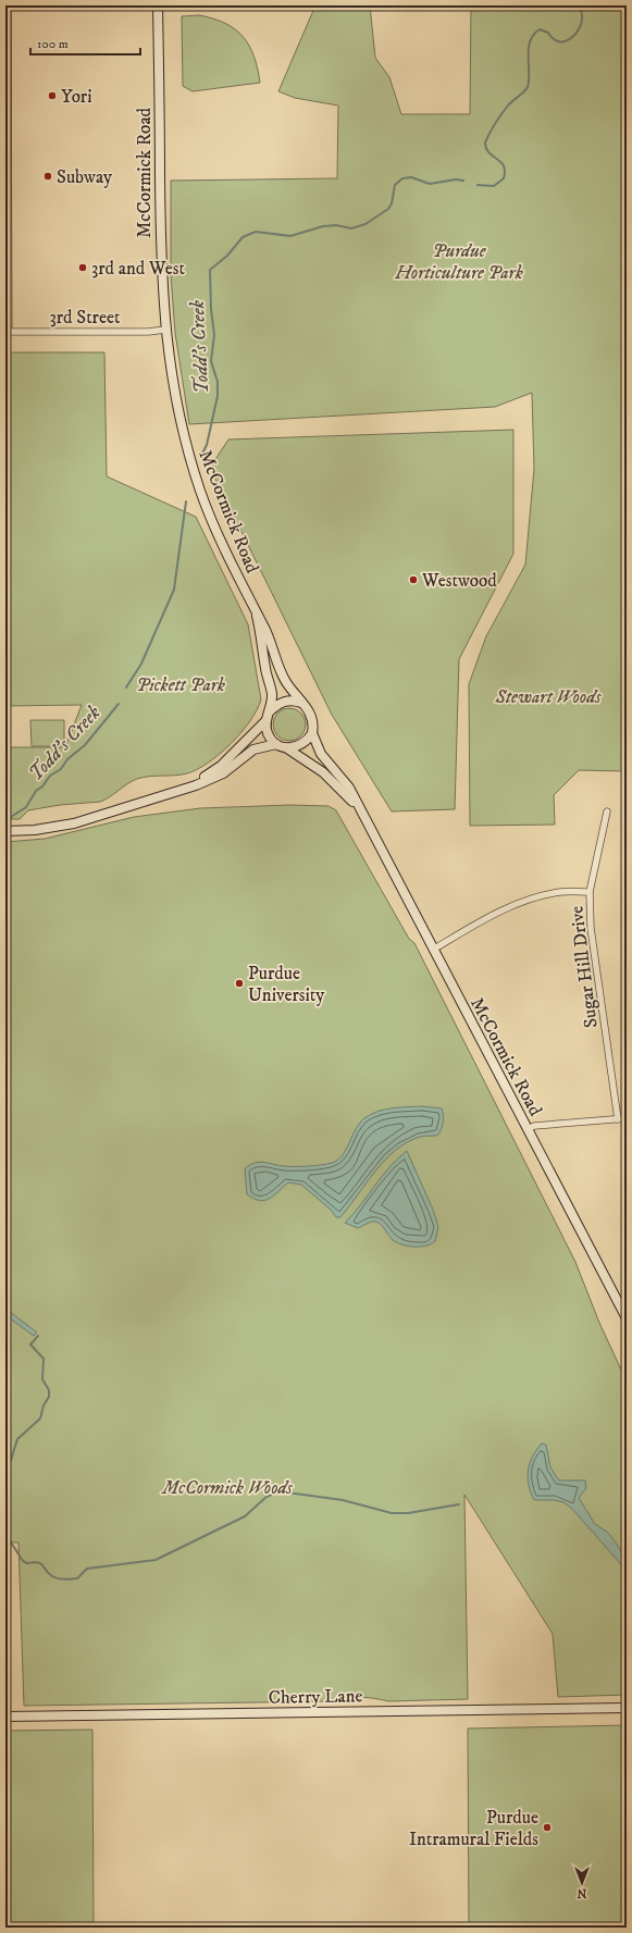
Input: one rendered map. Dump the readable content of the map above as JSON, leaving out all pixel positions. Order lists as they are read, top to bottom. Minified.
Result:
{"streets":{"street":["McCormick Road","3rd Street","Sugar Hill Drive","Cherry Lane"]},"crossings":[["McCormick Road","3rd Street"]],"water":["Todd's Creek"],"parks":["Purdue Horticulture Park","Pickett Park","Stewart Woods","McCormick Woods"],"places":["Yori","Subway","3rd and West","Westwood","Purdue University","Purdue Intramural Fields"],"scale_bar":"100 m","north":"bottom"}
